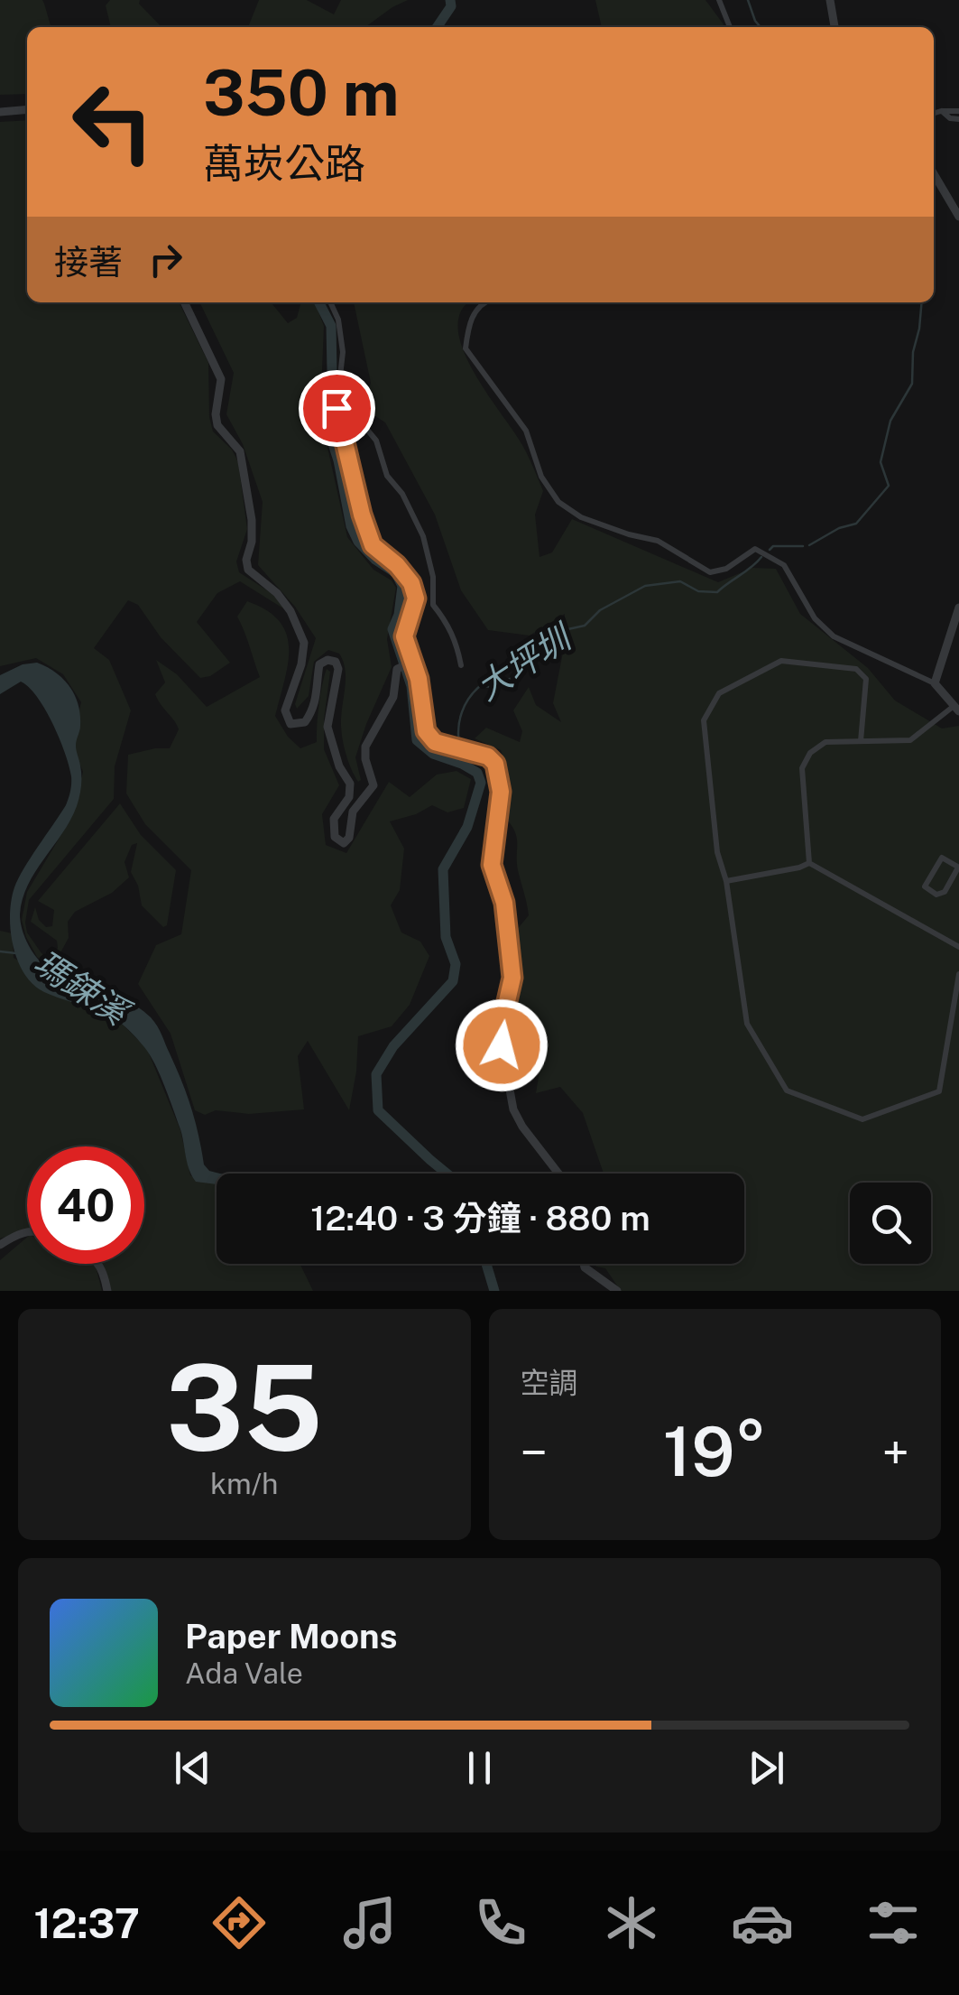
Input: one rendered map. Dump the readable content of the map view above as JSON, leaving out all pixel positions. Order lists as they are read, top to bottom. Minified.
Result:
{"water":["大坪圳","瑪鋉溪"],"page":{"turn":["350 m","萬崁公路"],"then":"接著","limit":"40","trip":"12:40 · 3 分鐘 · 880 m","tile":[["35","km/h"],"空調"],"heat":["−","19°","+"],"song":["Paper Moons","Ada Vale"],"tabs":"12:37"}}
